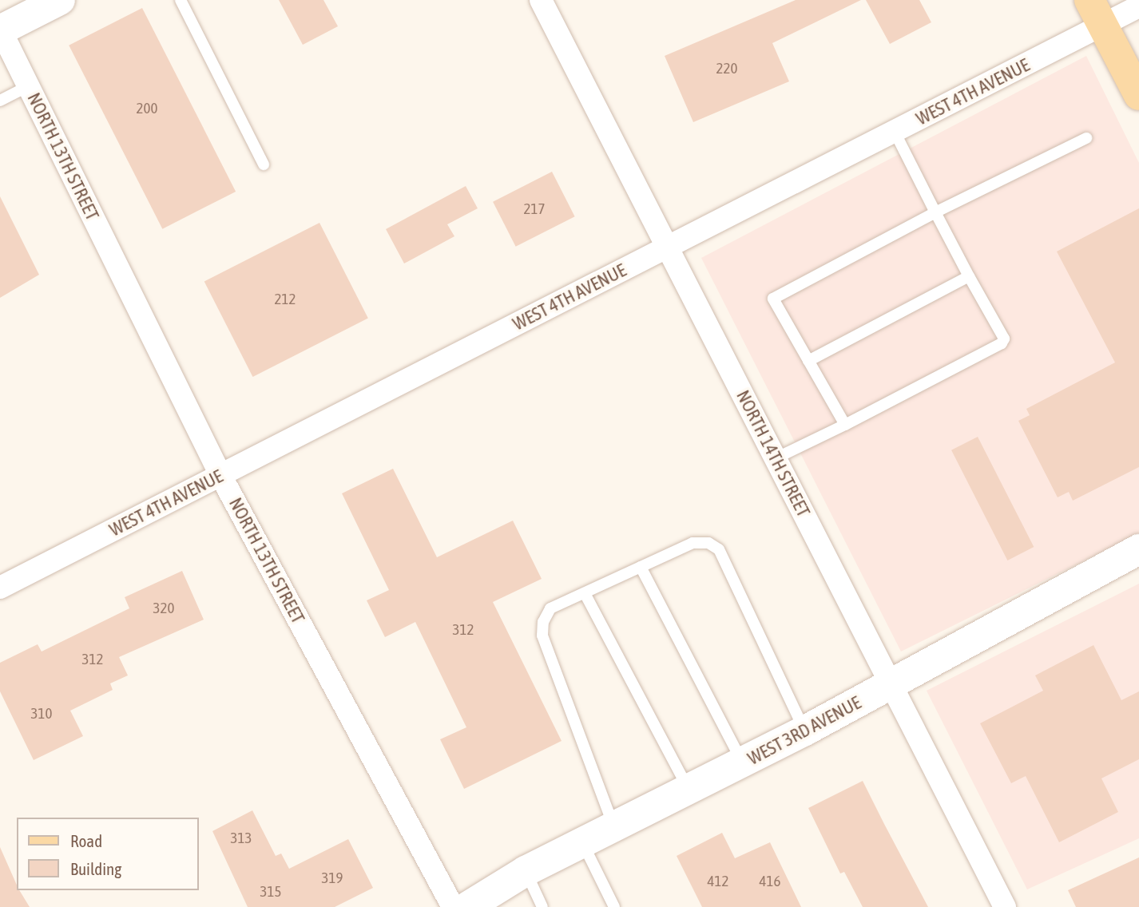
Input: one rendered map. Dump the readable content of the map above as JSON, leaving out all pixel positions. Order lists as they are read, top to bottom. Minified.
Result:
{"streets":{"main road":["WEST 3RD AVENUE"],"street":["WEST 4TH AVENUE","NORTH 13TH STREET","NORTH 14TH STREET"]},"crossings":[["WEST 4TH AVENUE","NORTH 13TH STREET"],["WEST 4TH AVENUE","NORTH 14TH STREET"],["NORTH 14TH STREET","WEST 3RD AVENUE"]],"house_numbers":["220","200","217","212","320","312","312","310","313","319","412","416","315"],"legend":["Road","Building"]}
